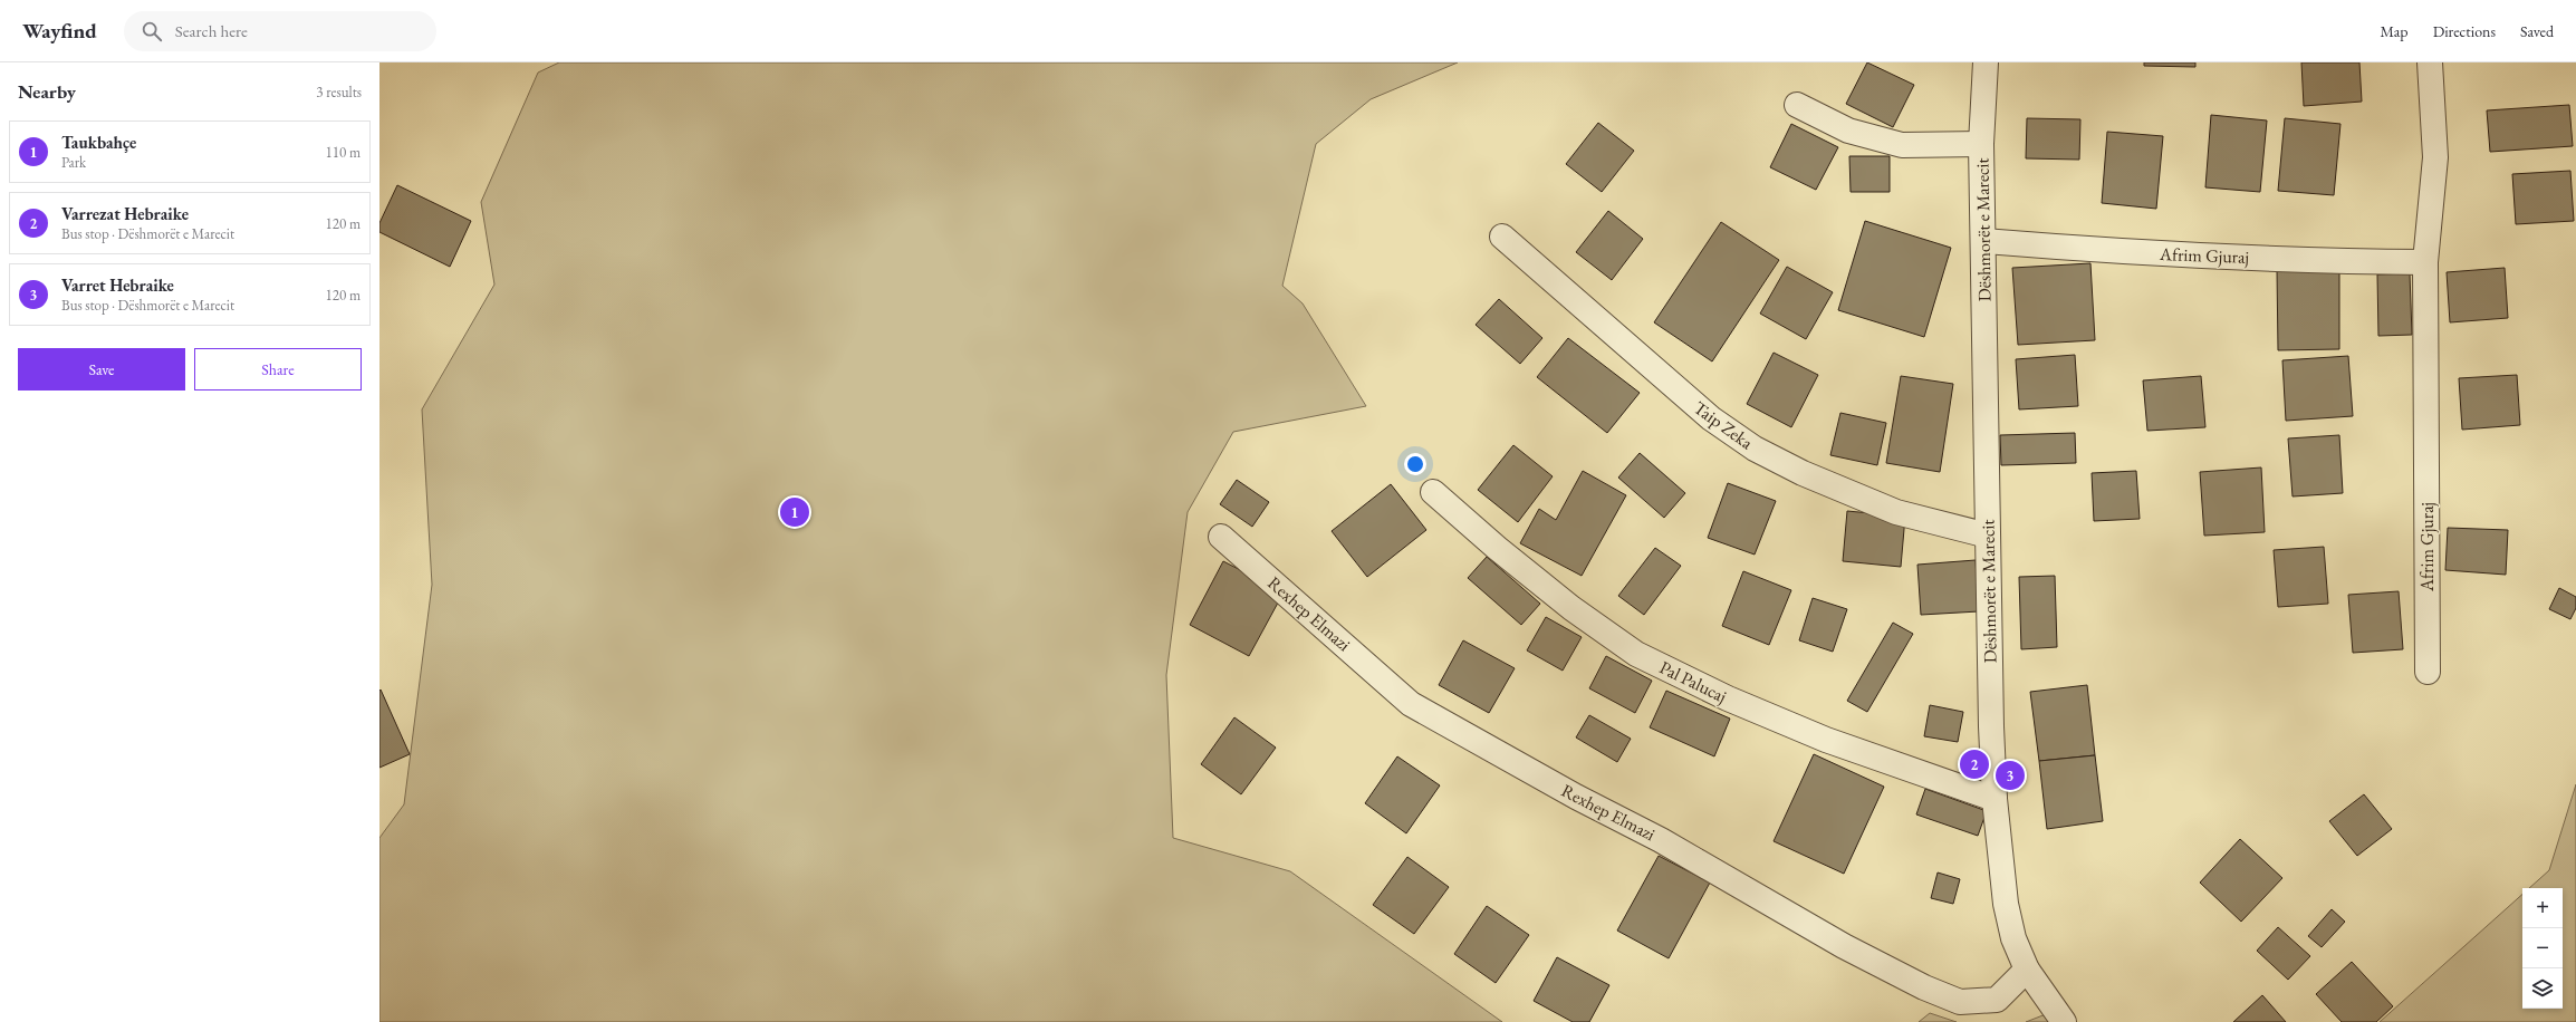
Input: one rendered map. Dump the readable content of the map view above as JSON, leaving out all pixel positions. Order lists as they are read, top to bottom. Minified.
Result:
{"streets":{"street":["Dëshmorët e Marecit","Afrim Gjuraj","Taip Zeka","Rexhep Elmazi","Pal Palucaj"]},"crossings":[["Dëshmorët e Marecit","Afrim Gjuraj"],["Dëshmorët e Marecit","Taip Zeka"],["Dëshmorët e Marecit","Rexhep Elmazi"],["Dëshmorët e Marecit","Pal Palucaj"]],"page":{"header":"Wayfind","search":"Search here","nav":["Map","Directions","Saved"],"heading":["Nearby","3 results"],"list":[{"mark":"1","name":"Taukbahçe","note":"Park","value":"110 m"},{"mark":"2","name":"Varrezat Hebraike","note":"Bus stop · Dëshmorët e Marecit","value":"120 m"},{"mark":"3","name":"Varret Hebraike","note":"Bus stop · Dëshmorët e Marecit","value":"120 m"}],"buttons":["Save","Share"],"pins":["1","2","3"],"map_buttons":["+","−"]}}
